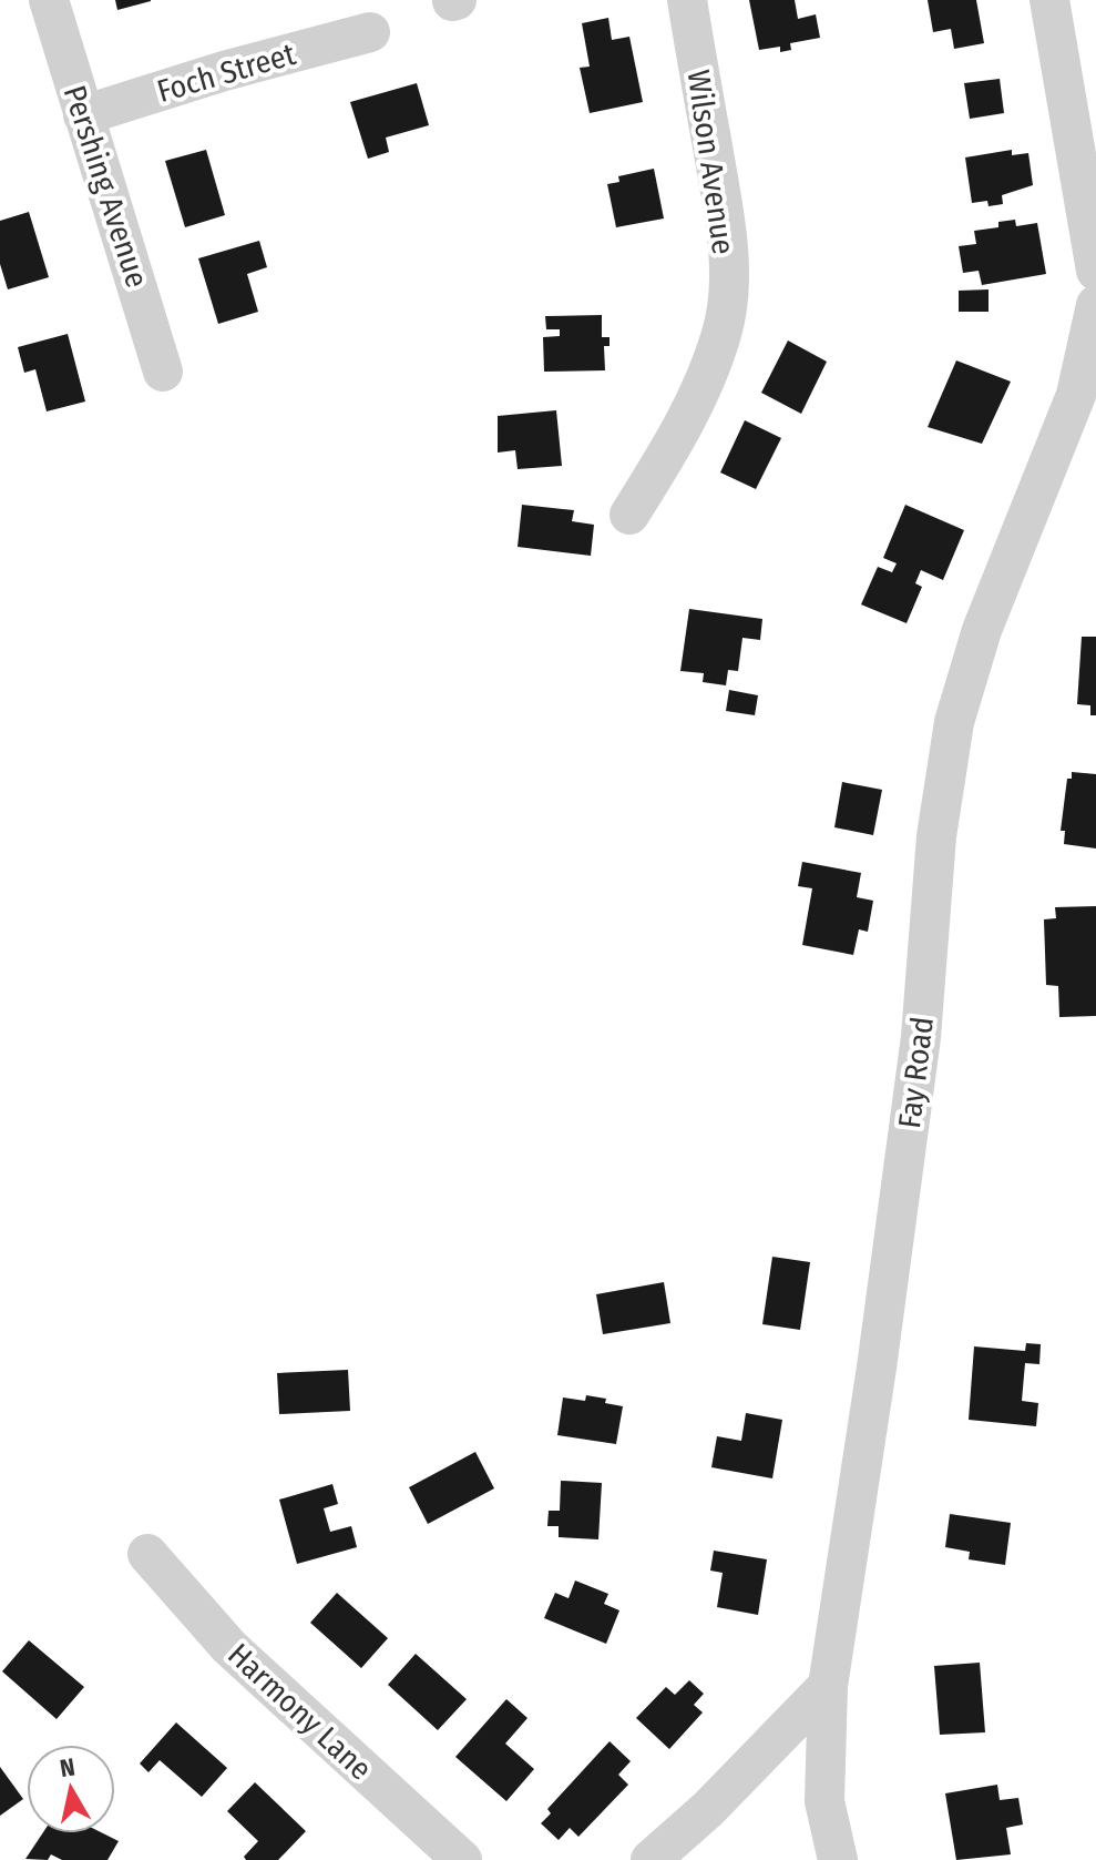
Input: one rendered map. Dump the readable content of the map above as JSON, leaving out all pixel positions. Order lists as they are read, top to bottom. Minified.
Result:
{"streets":{"street":["Foch Street","Wilson Avenue","Pershing Avenue","Fay Road","Harmony Lane"]},"crossings":[["Foch Street","Pershing Avenue"]],"north":"top"}
